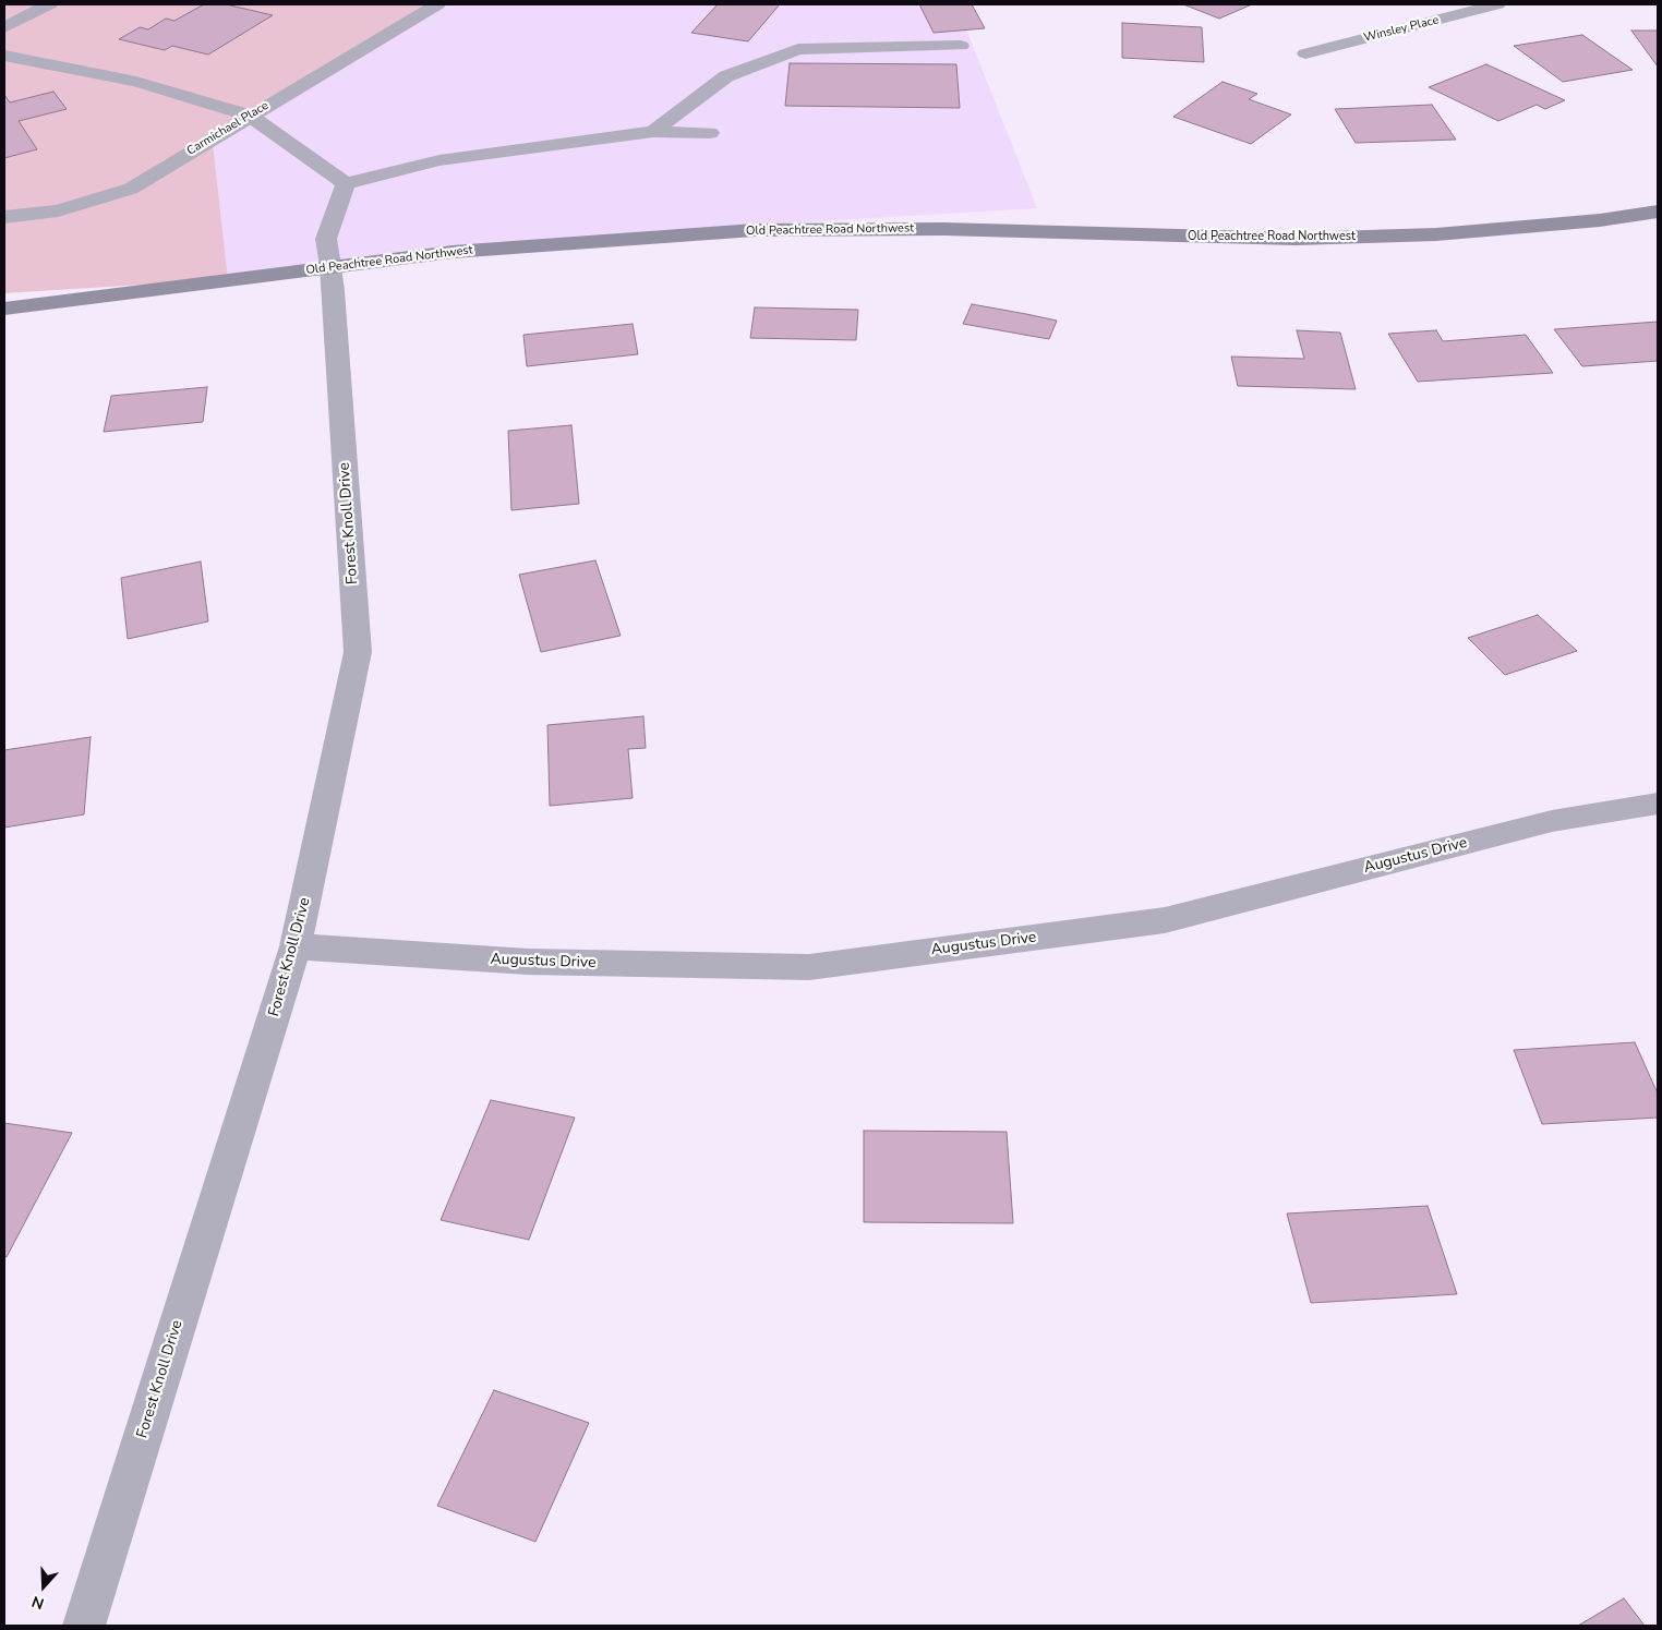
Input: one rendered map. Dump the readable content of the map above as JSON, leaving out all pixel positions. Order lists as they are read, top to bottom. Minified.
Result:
{"streets":{"main road":["Old Peachtree Road Northwest"],"street":["Winsley Place","Carmichael Place","Forest Knoll Drive","Augustus Drive"]},"crossings":[["Old Peachtree Road Northwest","Forest Knoll Drive"],["Forest Knoll Drive","Augustus Drive"]],"north":"bottom"}
